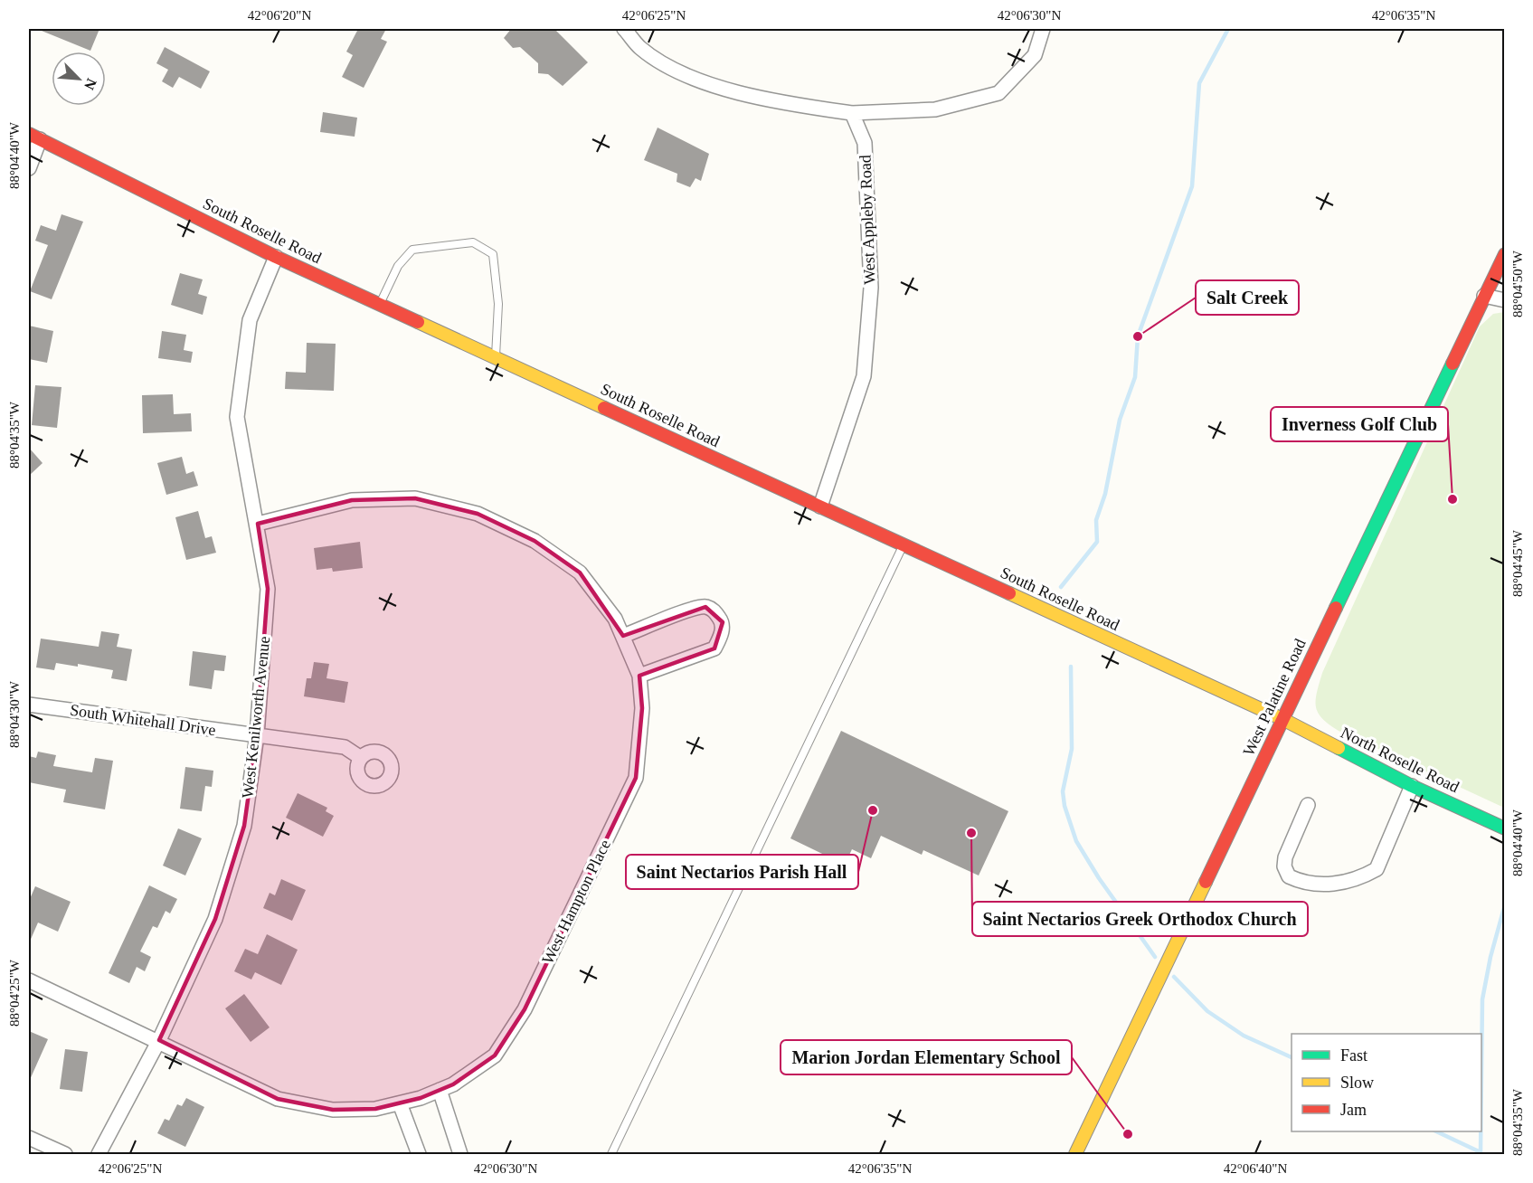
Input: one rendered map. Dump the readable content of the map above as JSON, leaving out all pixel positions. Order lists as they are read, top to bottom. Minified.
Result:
{"streets":{"main road":["South Roselle Road","West Palatine Road","North Roselle Road"],"street":["West Appleby Road","West Kenilworth Avenue","South Whitehall Drive","West Hampton Place"]},"crossings":[["West Appleby Road","South Roselle Road"],["South Roselle Road","West Palatine Road"],["South Roselle Road","West Kenilworth Avenue"],["South Roselle Road","North Roselle Road"],["West Palatine Road","North Roselle Road"],["West Kenilworth Avenue","South Whitehall Drive"],["West Kenilworth Avenue","West Hampton Place"]],"places":["Salt Creek","Inverness Golf Club","Saint Nectarios Parish Hall","Saint Nectarios Greek Orthodox Church","Marion Jordan Elementary School"],"legend":["Fast","Slow","Jam"],"north":"bottom right","coordinates":["42°06'20\"N","42°06'25\"N","42°06'30\"N","42°06'35\"N","88°04'40\"W","88°04'50\"W","88°04'35\"W","88°04'45\"W","88°04'30\"W","88°04'25\"W","42°06'40\"N"]}
